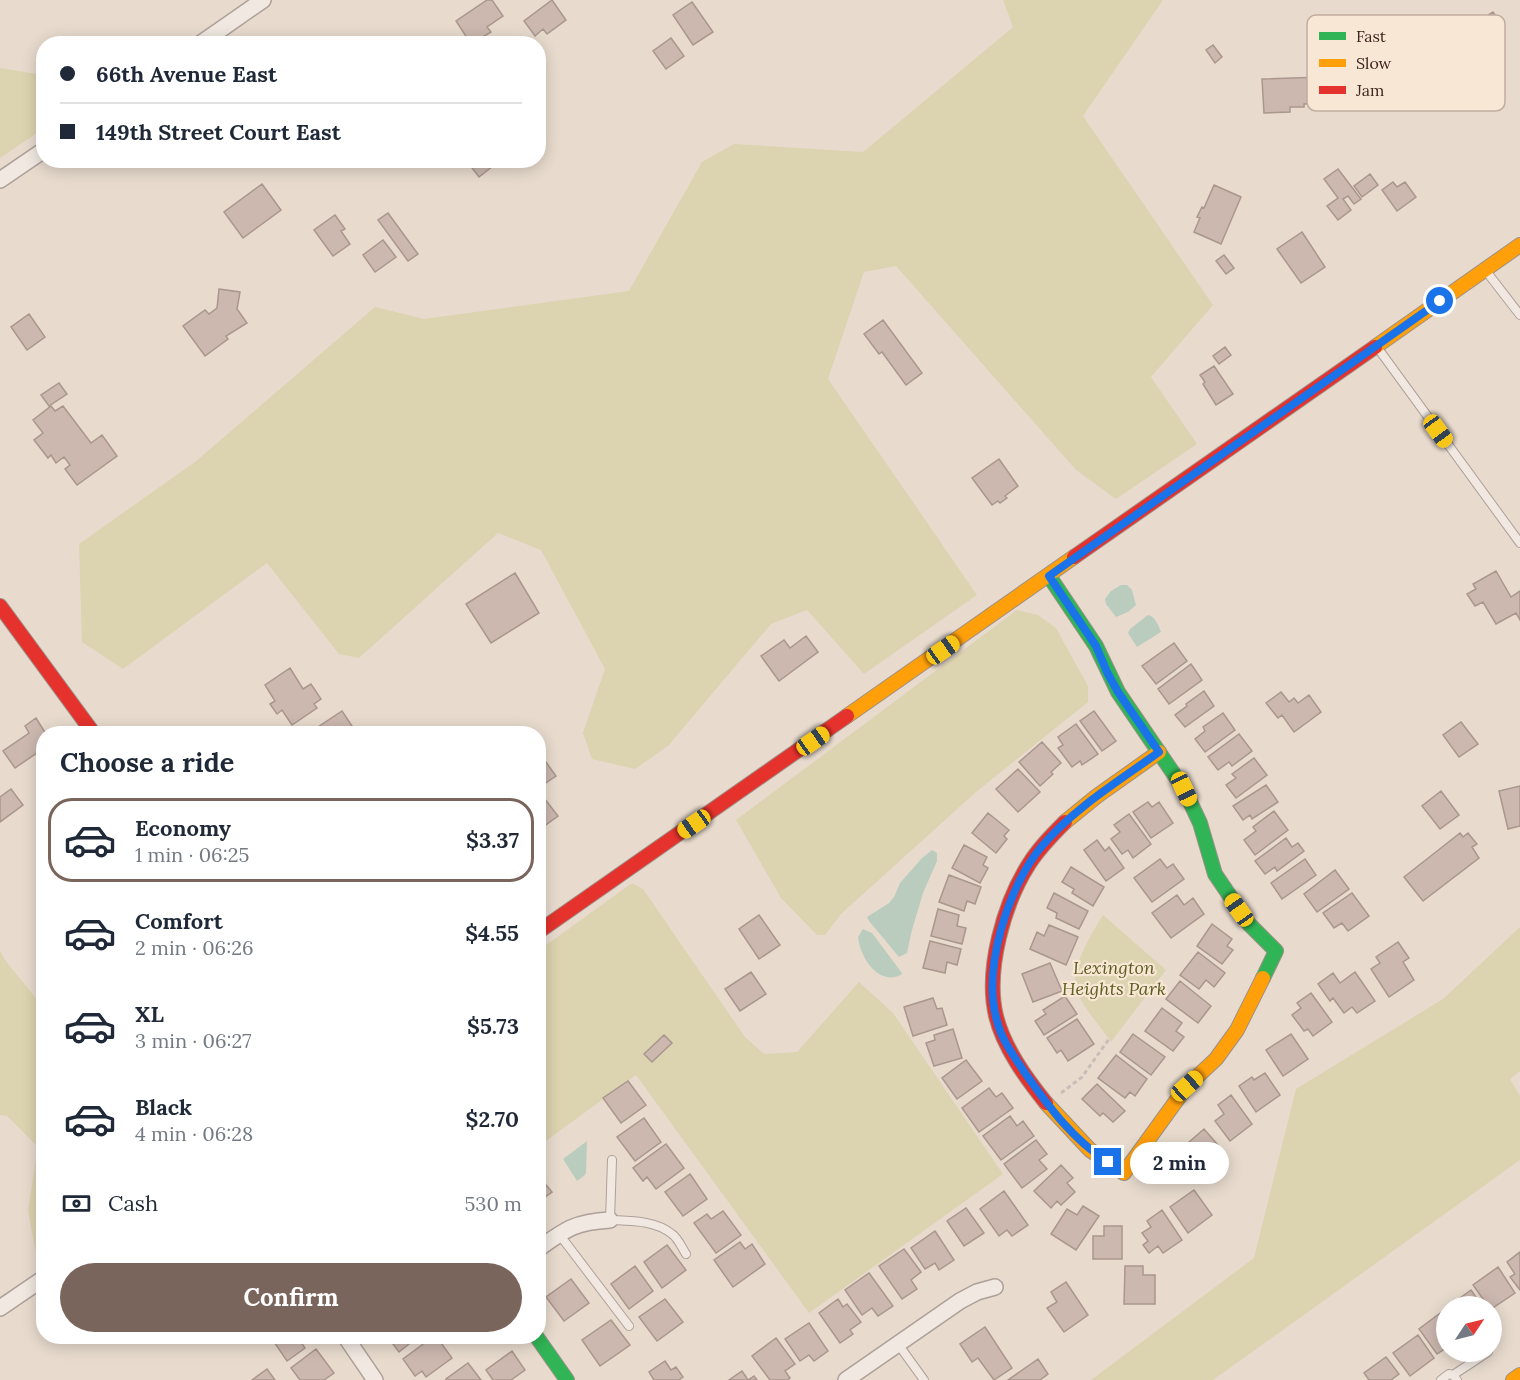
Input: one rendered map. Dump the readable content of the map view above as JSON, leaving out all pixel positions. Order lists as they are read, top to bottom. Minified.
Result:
{"parks":["Lexington Heights Park"],"legend":["Fast","Slow","Jam"],"north":"top right","page":{"banner":["66th Avenue East","149th Street Court East"],"heading":"Choose a ride","list":[{"name":"Economy","note":"1 min · 06:25","value":"$3.37"},{"name":"Comfort","note":"2 min · 06:26","value":"$4.55"},{"name":"XL","note":"3 min · 06:27","value":"$5.73"},{"name":"Black","note":"4 min · 06:28","value":"$2.70"}],"bubble":"2 min","pay":["Cash","530 m"],"buttons":"Confirm"}}
